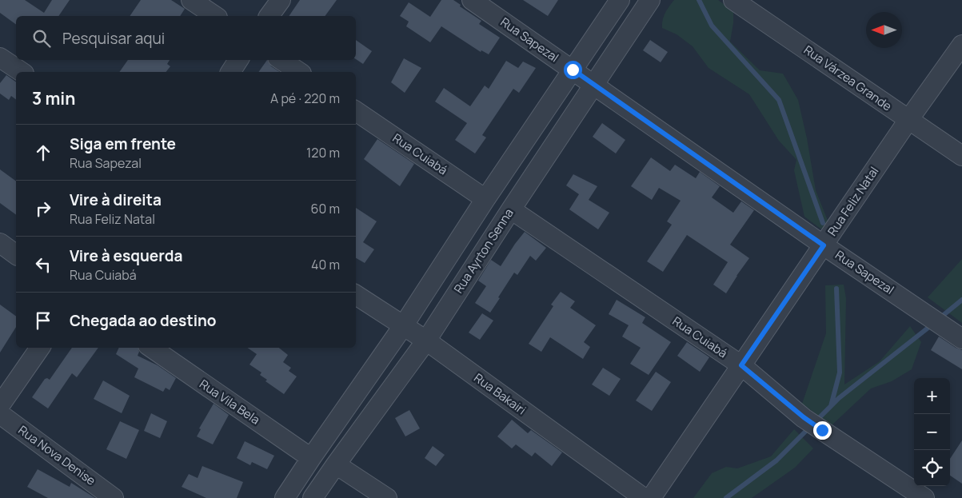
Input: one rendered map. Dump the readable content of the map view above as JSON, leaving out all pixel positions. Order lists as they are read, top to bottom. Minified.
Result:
{"streets":{"street":["Rua Sapezal","Rua Várzea Grande","Rua Cuiabá","Rua Feliz Natal","Rua Ayrton Senna","Rua Bakairi","Rua Vila Bela","Rua Nova Denise"]},"crossings":[["Rua Sapezal","Rua Feliz Natal"],["Rua Sapezal","Rua Ayrton Senna"],["Rua Várzea Grande","Rua Feliz Natal"],["Rua Cuiabá","Rua Feliz Natal"],["Rua Cuiabá","Rua Ayrton Senna"],["Rua Ayrton Senna","Rua Bakairi"]],"north":"left","page":{"search":"Pesquisar aqui","heading":["3 min","A pé · 220 m"],"list":[["Siga em frente","Rua Sapezal","120 m"],["Vire à direita","Rua Feliz Natal","60 m"],["Vire à esquerda","Rua Cuiabá","40 m"],"Chegada ao destino"],"map_buttons":["+","−"]}}
